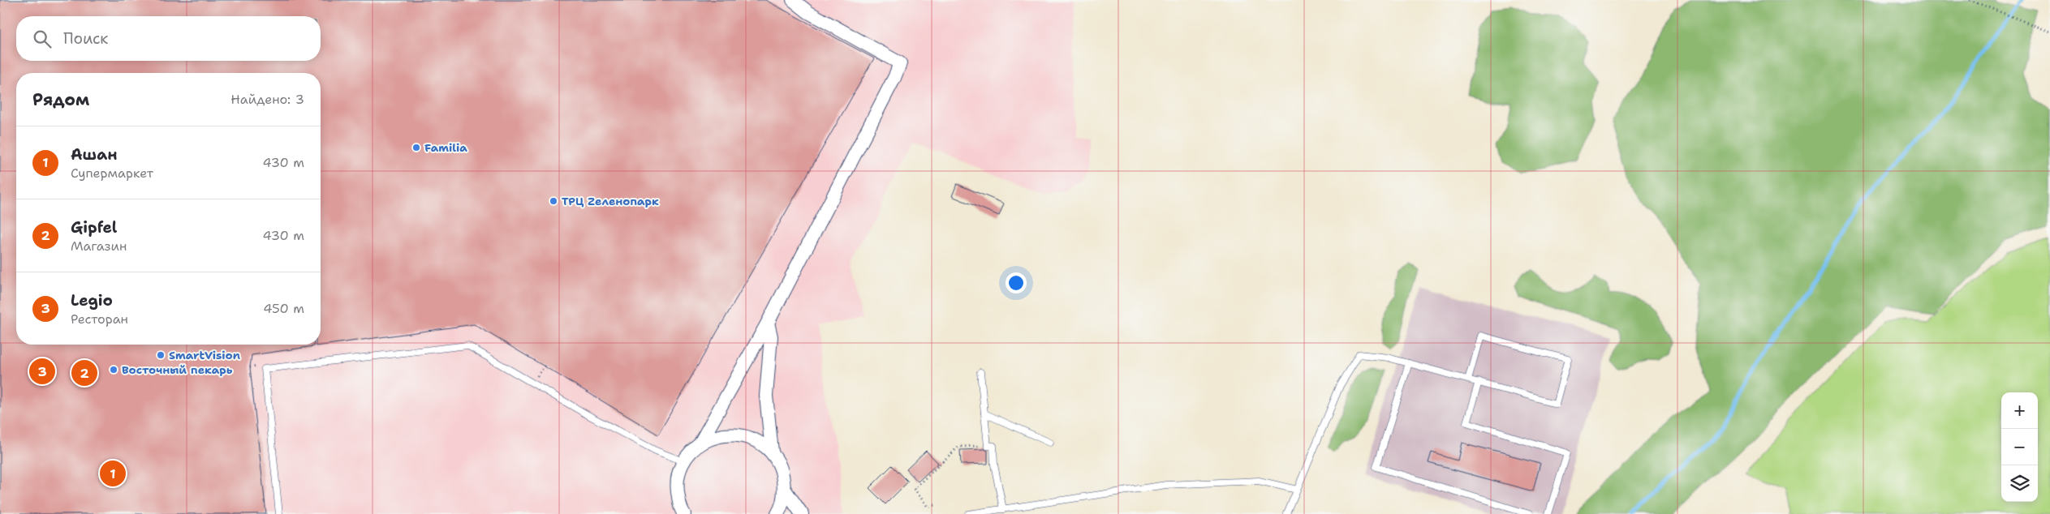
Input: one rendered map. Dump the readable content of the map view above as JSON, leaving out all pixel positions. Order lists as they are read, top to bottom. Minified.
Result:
{"places":["Familia","ТРЦ Zеленопарк","SmartVision","Восточный пекарь"],"page":{"search":"Поиск","heading":["Рядом","Найдено: 3"],"list":[{"mark":"1","name":"Ашан","note":"Супермаркет","value":"430 m"},{"mark":"2","name":"Gipfel","note":"Магазин","value":"430 m"},{"mark":"3","name":"Legio","note":"Ресторан","value":"450 m"}],"pins":["3","2","1"],"map_buttons":["+","−"]}}
